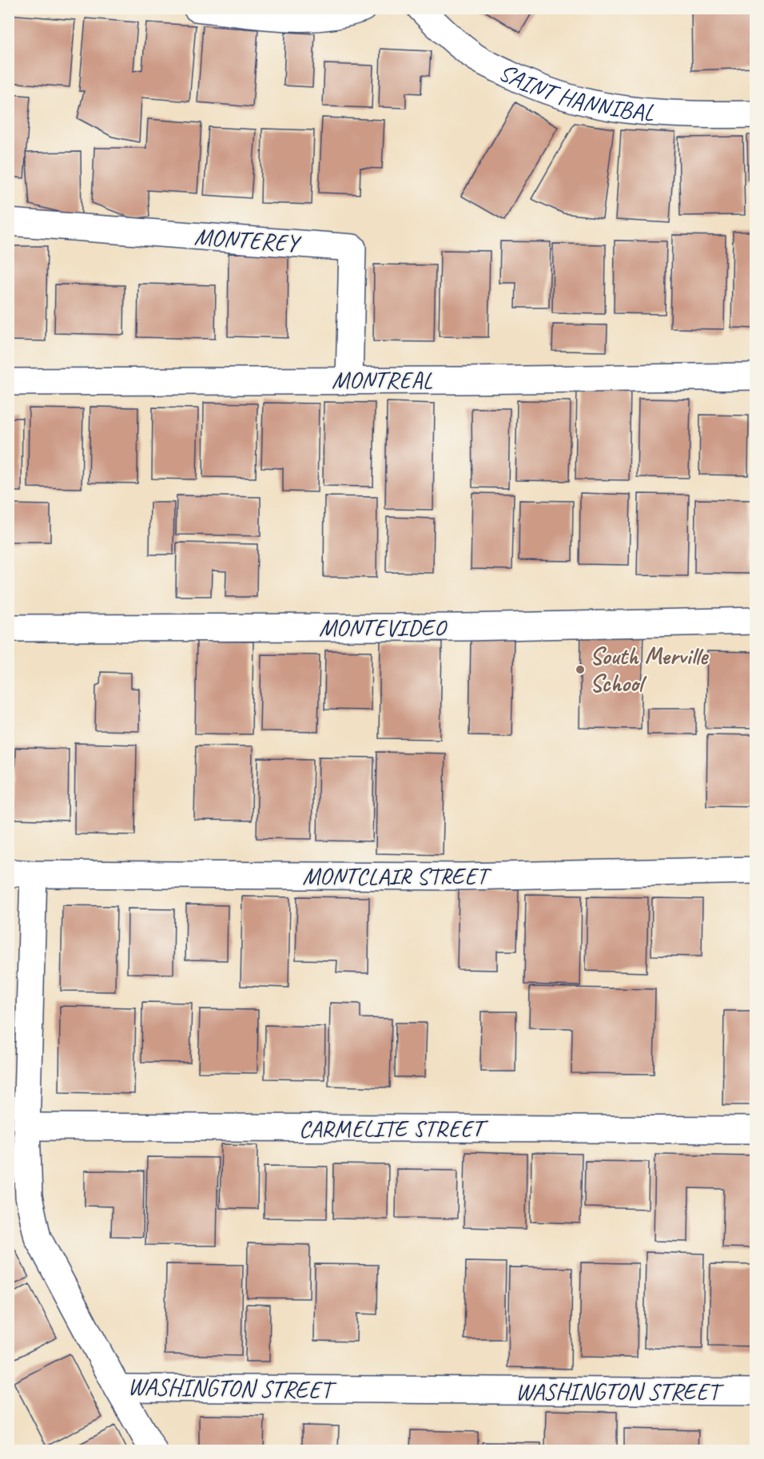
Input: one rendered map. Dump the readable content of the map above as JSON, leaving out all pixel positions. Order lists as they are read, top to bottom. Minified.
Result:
{"streets":{"street":["SAINT HANNIBAL","MONTEREY","MONTREAL","MONTEVIDEO","MONTCLAIR STREET","CARMELITE STREET","WASHINGTON STREET"]},"crossings":[["MONTEREY","MONTREAL"],["MONTCLAIR STREET","WASHINGTON STREET"],["CARMELITE STREET","WASHINGTON STREET"]],"places":["South Merville School"]}
